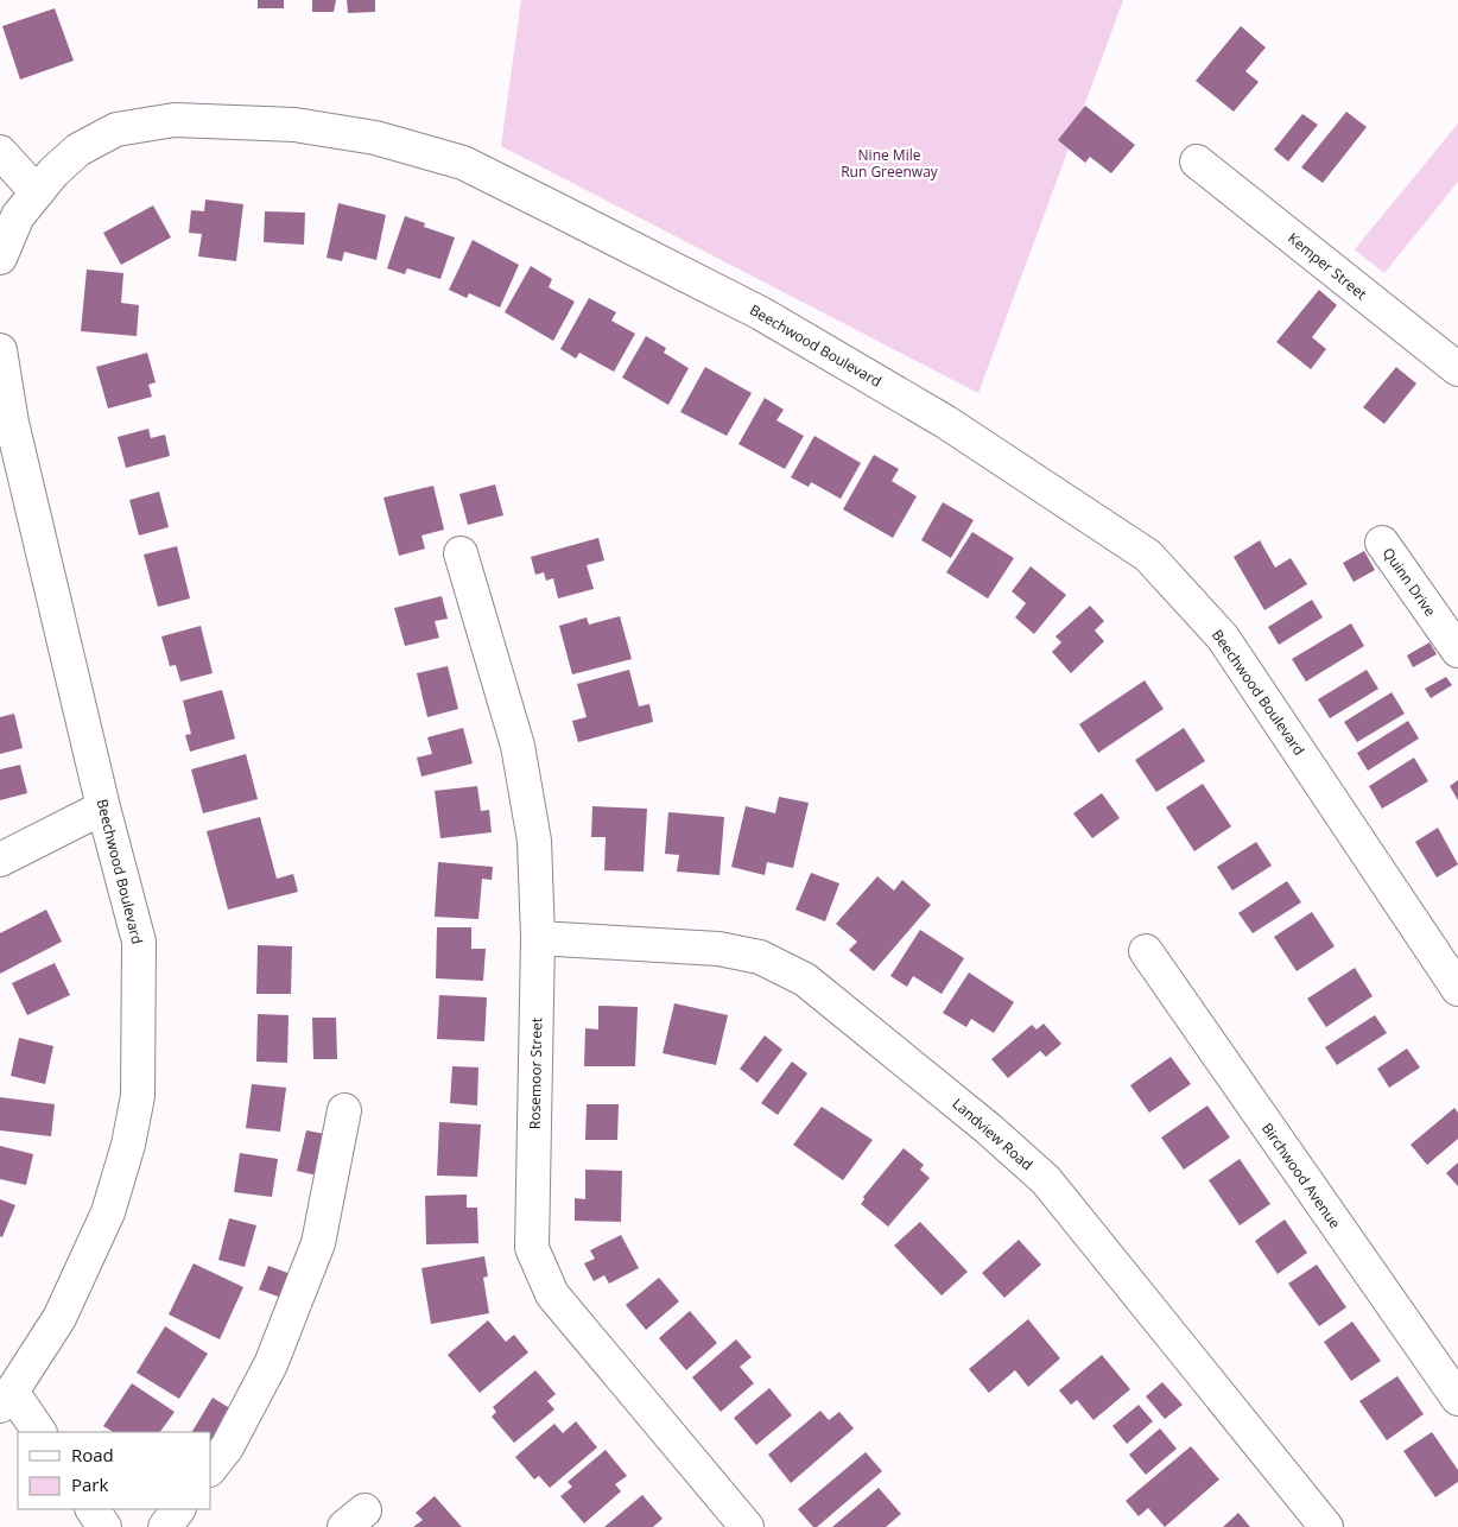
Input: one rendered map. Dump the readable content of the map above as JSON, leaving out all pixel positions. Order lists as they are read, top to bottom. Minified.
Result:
{"streets":{"street":["Kemper Street","Beechwood Boulevard","Quinn Drive","Rosemoor Street","Landview Road","Birchwood Avenue"]},"crossings":[["Rosemoor Street","Landview Road"]],"parks":["Nine Mile Run Greenway"],"legend":["Road","Park"]}
